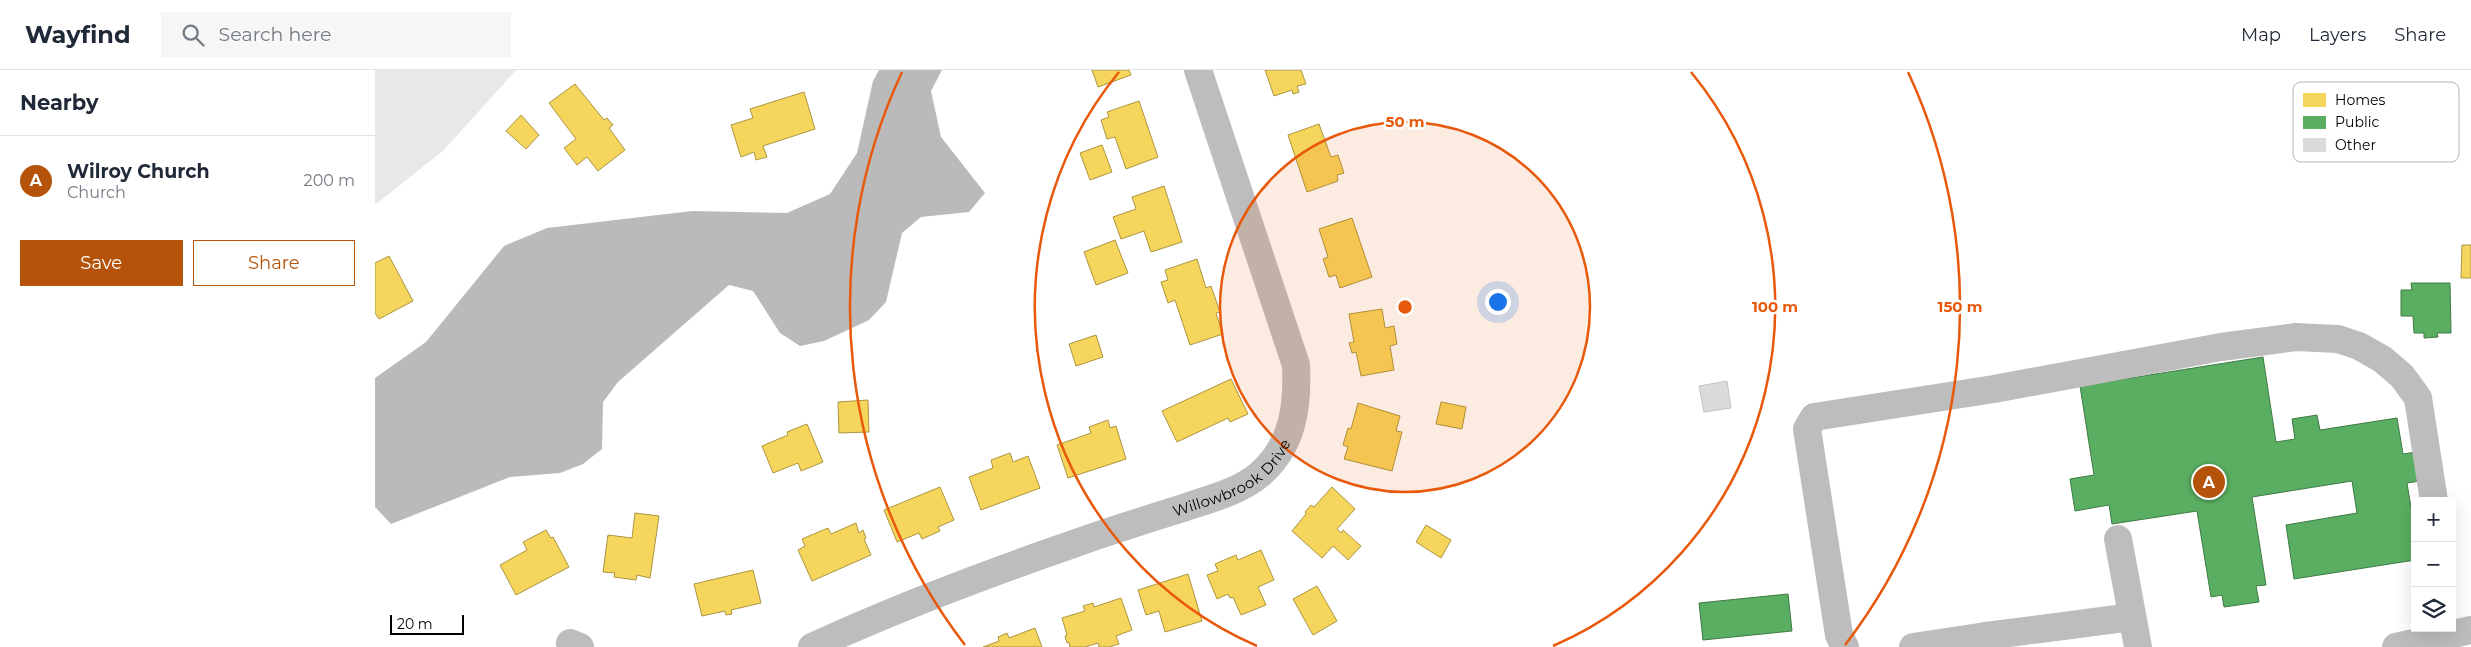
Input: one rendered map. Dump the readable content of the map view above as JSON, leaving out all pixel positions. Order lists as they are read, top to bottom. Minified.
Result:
{"streets":{"street":["Willowbrook Drive"]},"legend":["Homes","Public","Other"],"scale_bar":"20 m","page":{"header":"Wayfind","search":"Search here","nav":["Map","Layers","Share"],"heading":"Nearby","list":[{"mark":"A","name":"Wilroy Church","note":"Church","value":"200 m"}],"buttons":["Save","Share"],"pins":"A","map_buttons":["+","−"],"scale":"20 m"},"rings":["50 m","100 m","150 m"]}
